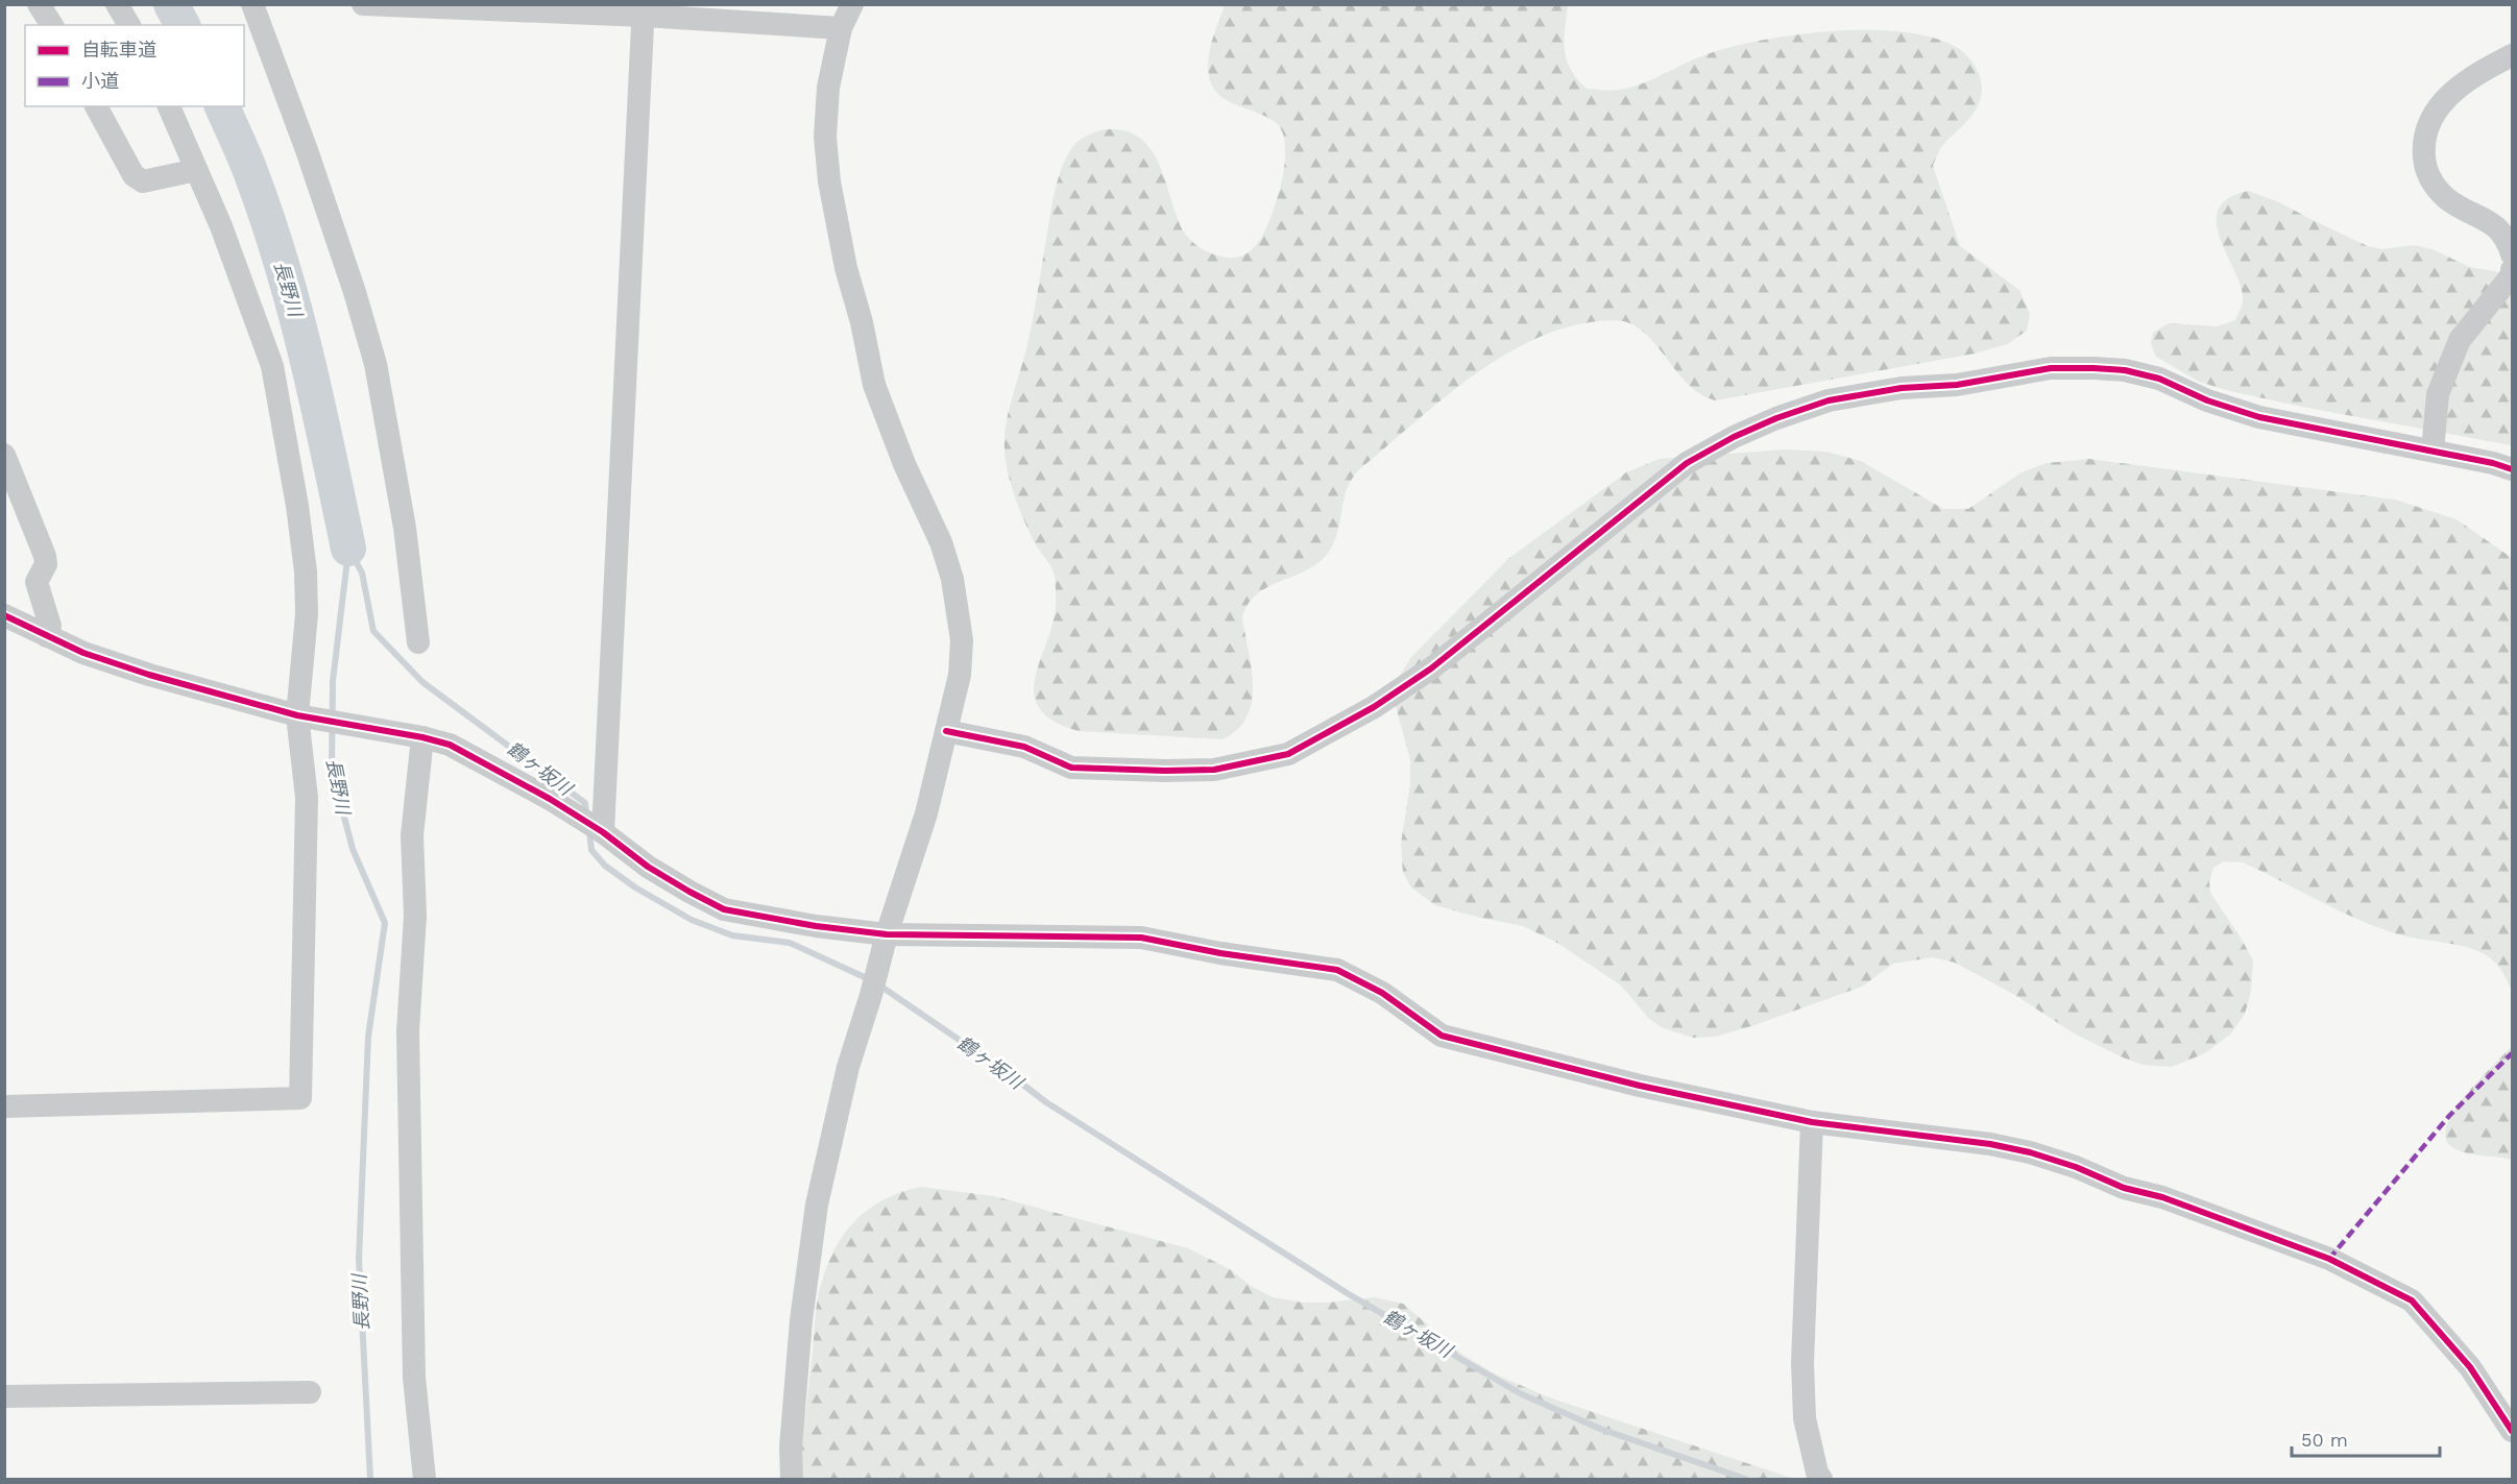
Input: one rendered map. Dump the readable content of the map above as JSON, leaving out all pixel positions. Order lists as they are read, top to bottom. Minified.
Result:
{"water":["長野川","鶴ヶ坂川"],"legend":["自転車道","小道"],"scale_bar":"50 m"}
